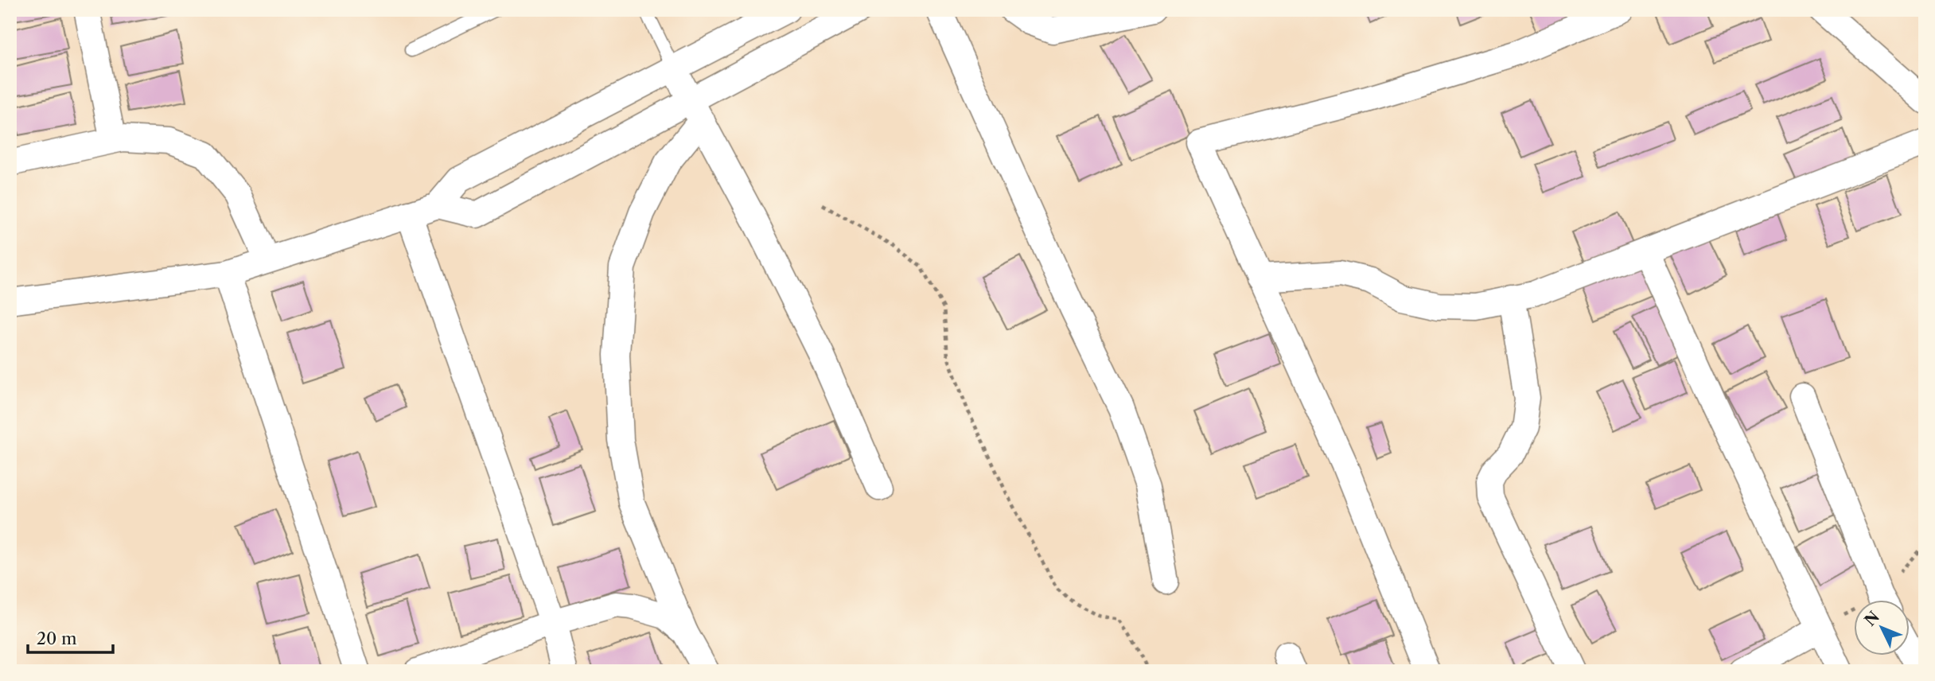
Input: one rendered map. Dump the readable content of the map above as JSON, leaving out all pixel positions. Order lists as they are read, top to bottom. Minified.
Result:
{"scale_bar":"20 m","north":"top left"}
